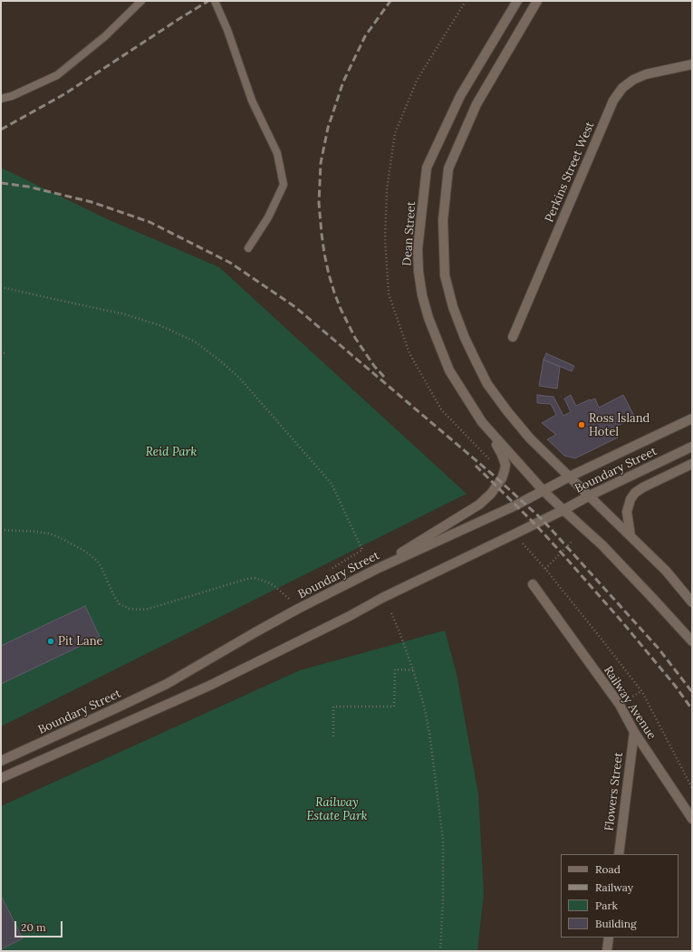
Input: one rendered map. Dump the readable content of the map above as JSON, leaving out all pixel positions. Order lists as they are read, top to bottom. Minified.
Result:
{"streets":{"main road":["Perkins Street West","Dean Street","Boundary Street","Railway Avenue","Flowers Street"]},"crossings":[["Dean Street","Boundary Street"],["Railway Avenue","Flowers Street"]],"parks":["Reid Park","Railway Estate Park"],"places":["Ross Island Hotel","Pit Lane"],"legend":["Road","Railway","Park","Building"],"scale_bar":"20 m"}
